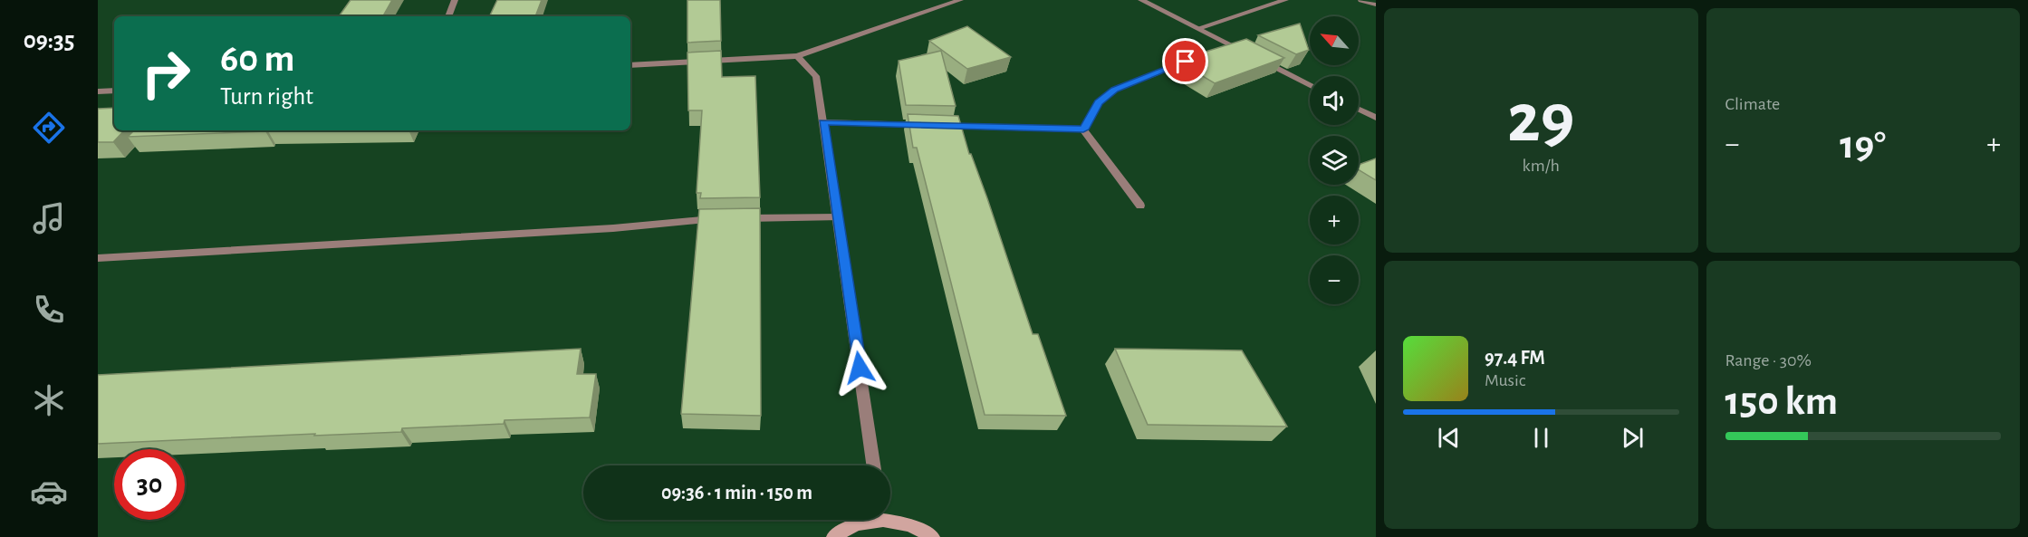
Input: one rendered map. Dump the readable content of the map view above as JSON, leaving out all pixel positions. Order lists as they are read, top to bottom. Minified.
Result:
{"north":"top left","page":{"tabs":"09:35","tile":[["29","km/h"],"Climate",["Range · 30%","150 km"]],"map_buttons":["+","−"],"turn":["60 m","Turn right"],"heat":["−","19°","+"],"song":["97.4 FM","Music"],"limit":"30","trip":"09:36 · 1 min · 150 m"}}
